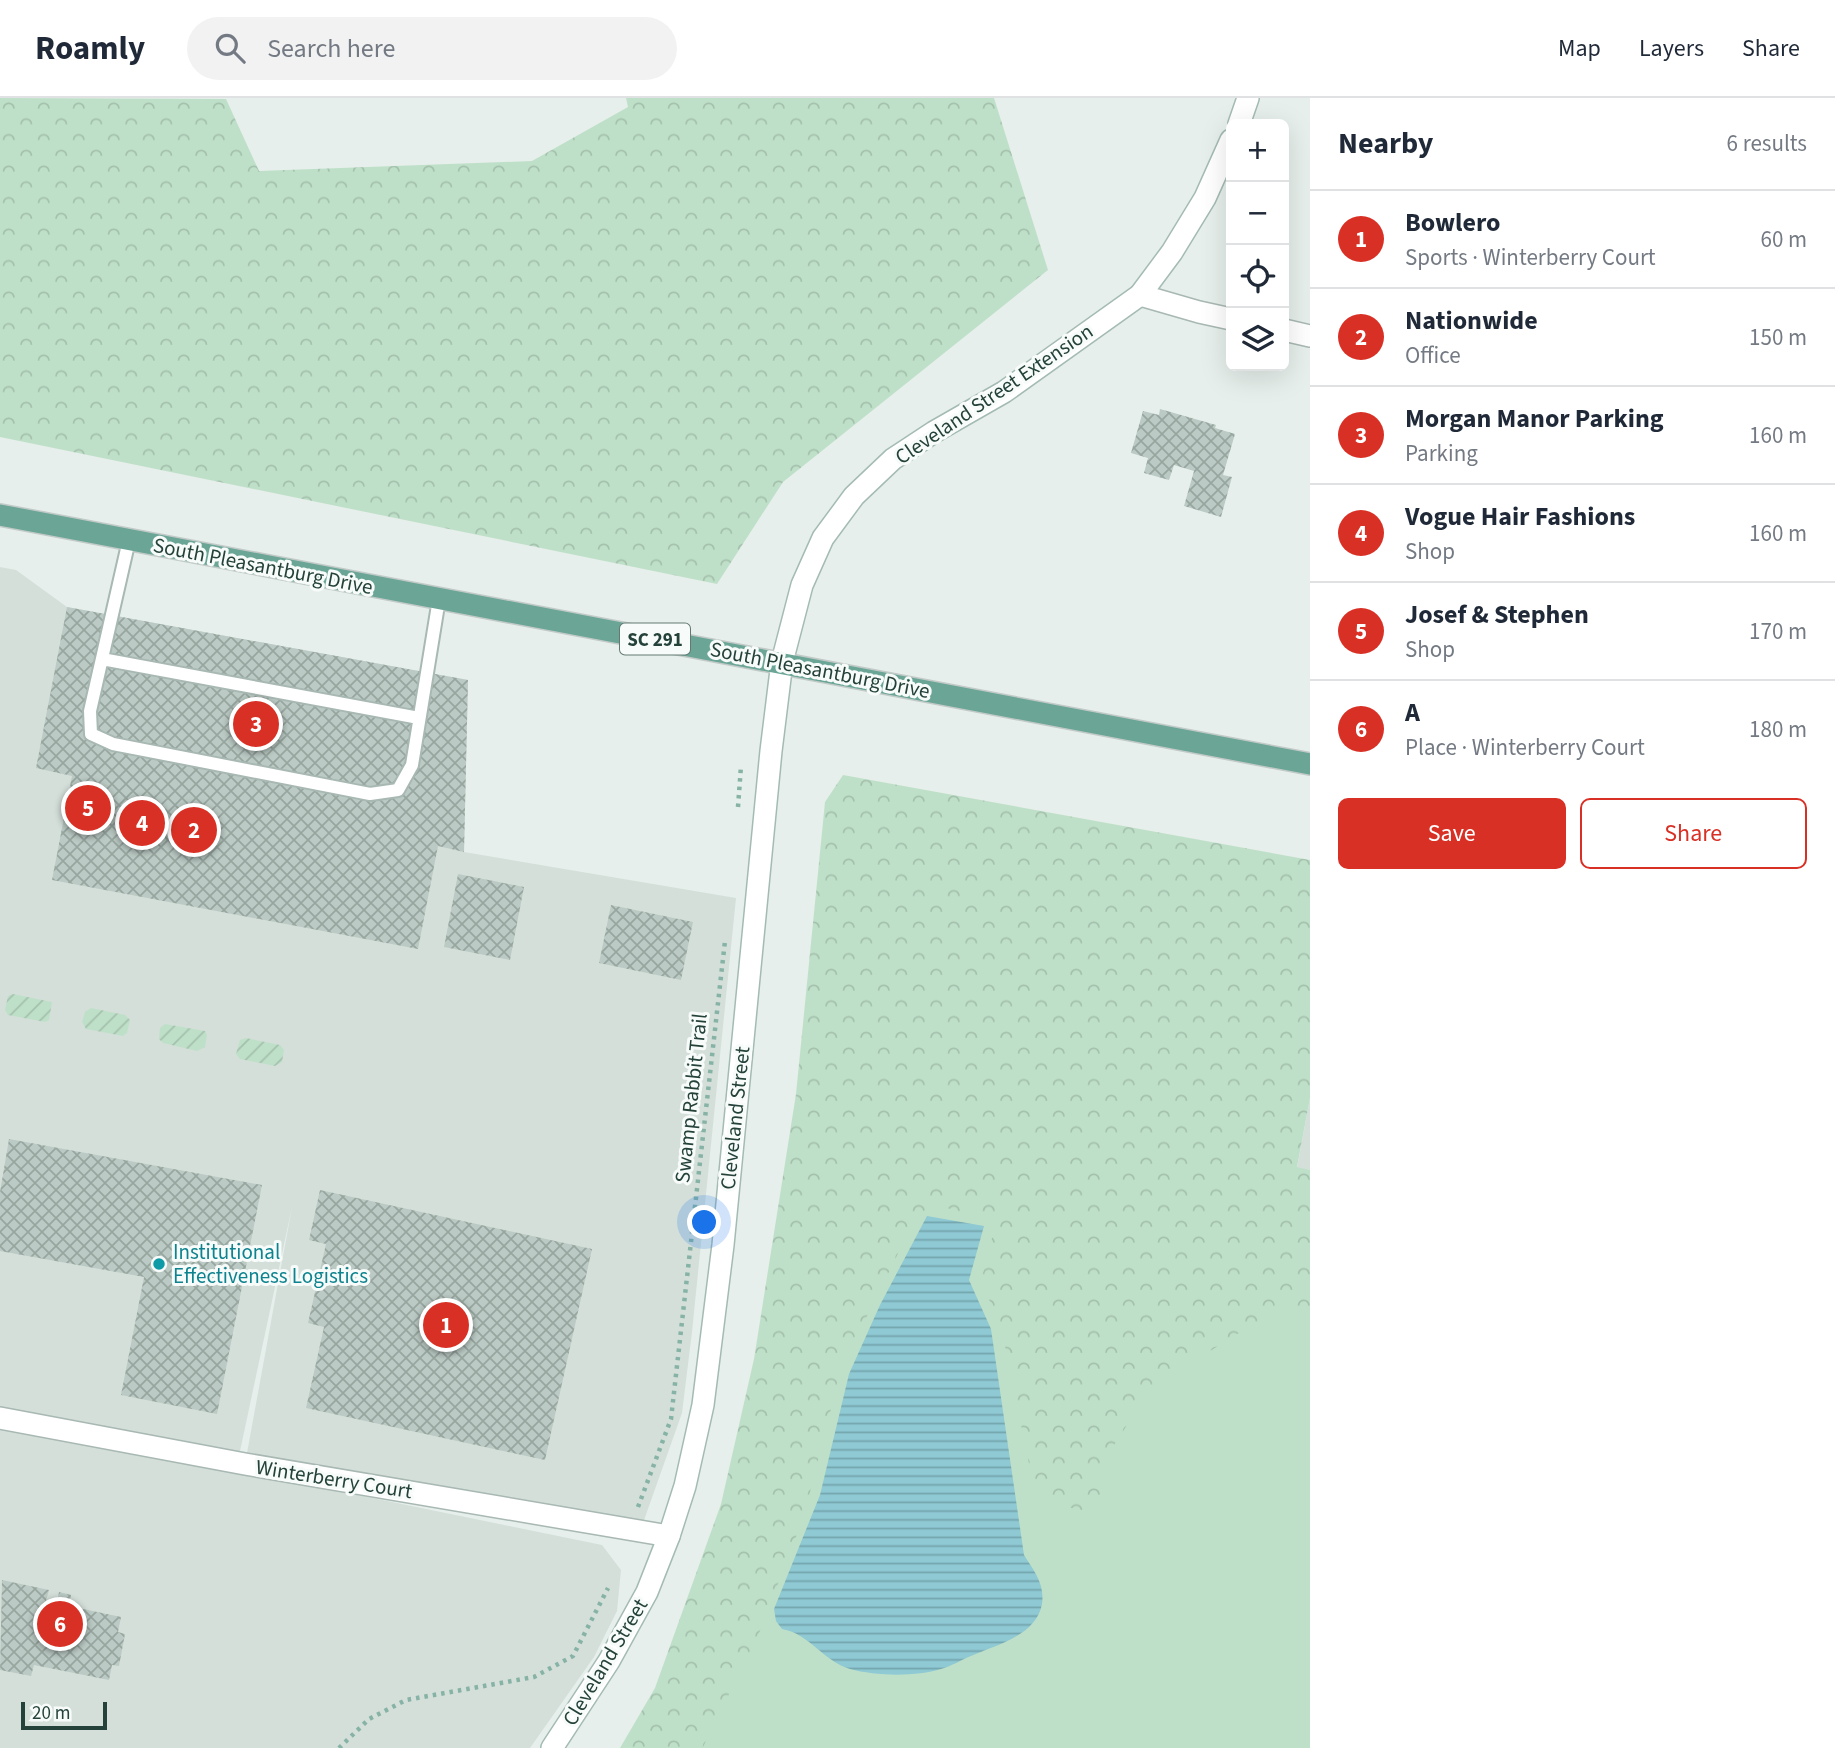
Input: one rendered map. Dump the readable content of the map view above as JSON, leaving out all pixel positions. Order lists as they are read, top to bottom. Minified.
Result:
{"streets":{"main road":["South Pleasantburg Drive","SC 291"],"street":["Cleveland Street Extension","Cleveland Street","Winterberry Court"],"path":["Swamp Rabbit Trail"]},"crossings":[["Cleveland Street Extension","South Pleasantburg Drive"],["Cleveland Street Extension","Cleveland Street"],["South Pleasantburg Drive","Cleveland Street"],["Cleveland Street","Winterberry Court"]],"places":["Institutional Effectiveness Logistics"],"scale_bar":"20 m","page":{"header":"Roamly","search":"Search here","nav":["Map","Layers","Share"],"heading":["Nearby","6 results"],"map_buttons":["+","−"],"list":[{"mark":"1","name":"Bowlero","note":"Sports · Winterberry Court","value":"60 m"},{"mark":"2","name":"Nationwide","note":"Office","value":"150 m"},{"mark":"3","name":"Morgan Manor Parking","note":"Parking","value":"160 m"},{"mark":"4","name":"Vogue Hair Fashions","note":"Shop","value":"160 m"},{"mark":"5","name":"Josef & Stephen","note":"Shop","value":"170 m"},{"mark":"6","name":"A","note":"Place · Winterberry Court","value":"180 m"}],"pins":["3","5","4","2","1","6"],"buttons":["Save","Share"],"scale":"20 m"}}
